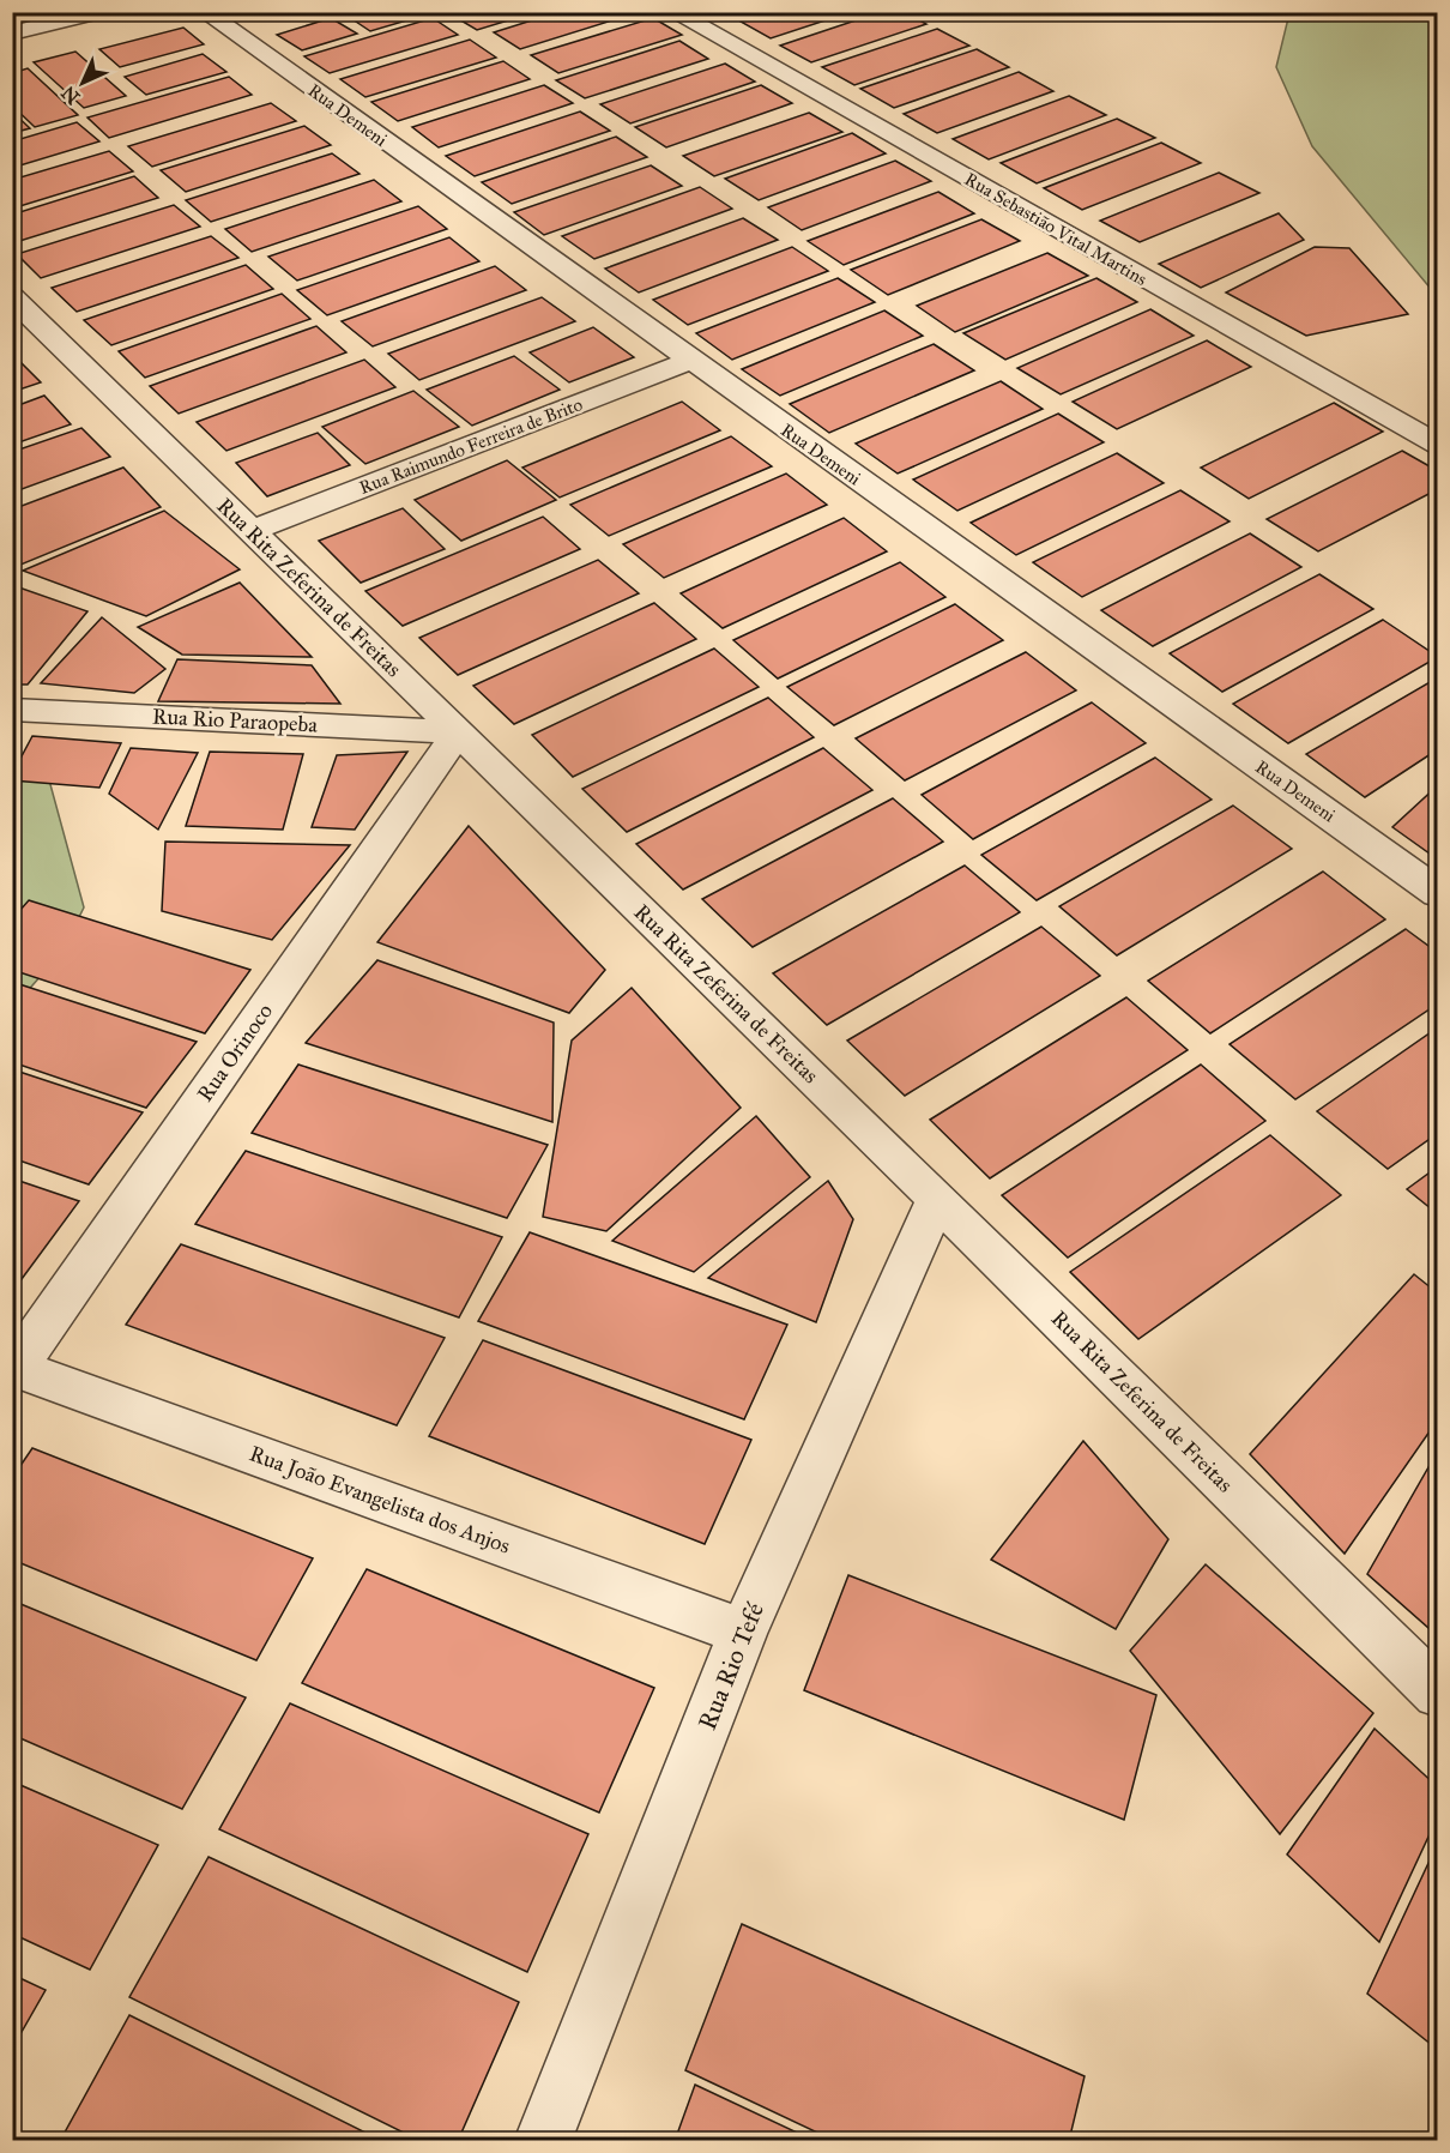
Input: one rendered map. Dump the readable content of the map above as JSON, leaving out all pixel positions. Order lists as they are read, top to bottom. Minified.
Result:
{"streets":{"street":["Rua Demeni","Rua Sebastião Vital Martins","Rua Raimundo Ferreira de Brito","Rua Rita Zeferina de Freitas","Rua Rio Paraopeba","Rua Orinoco","Rua João Evangelista dos Anjos","Rua Rio Tefé"]},"crossings":[["Rua Demeni","Rua Raimundo Ferreira de Brito"],["Rua Raimundo Ferreira de Brito","Rua Rita Zeferina de Freitas"],["Rua Rita Zeferina de Freitas","Rua Rio Paraopeba"],["Rua Rita Zeferina de Freitas","Rua Orinoco"],["Rua Rita Zeferina de Freitas","Rua Rio Tefé"],["Rua Rio Paraopeba","Rua Orinoco"],["Rua Orinoco","Rua João Evangelista dos Anjos"],["Rua João Evangelista dos Anjos","Rua Rio Tefé"]],"north":"bottom left"}
